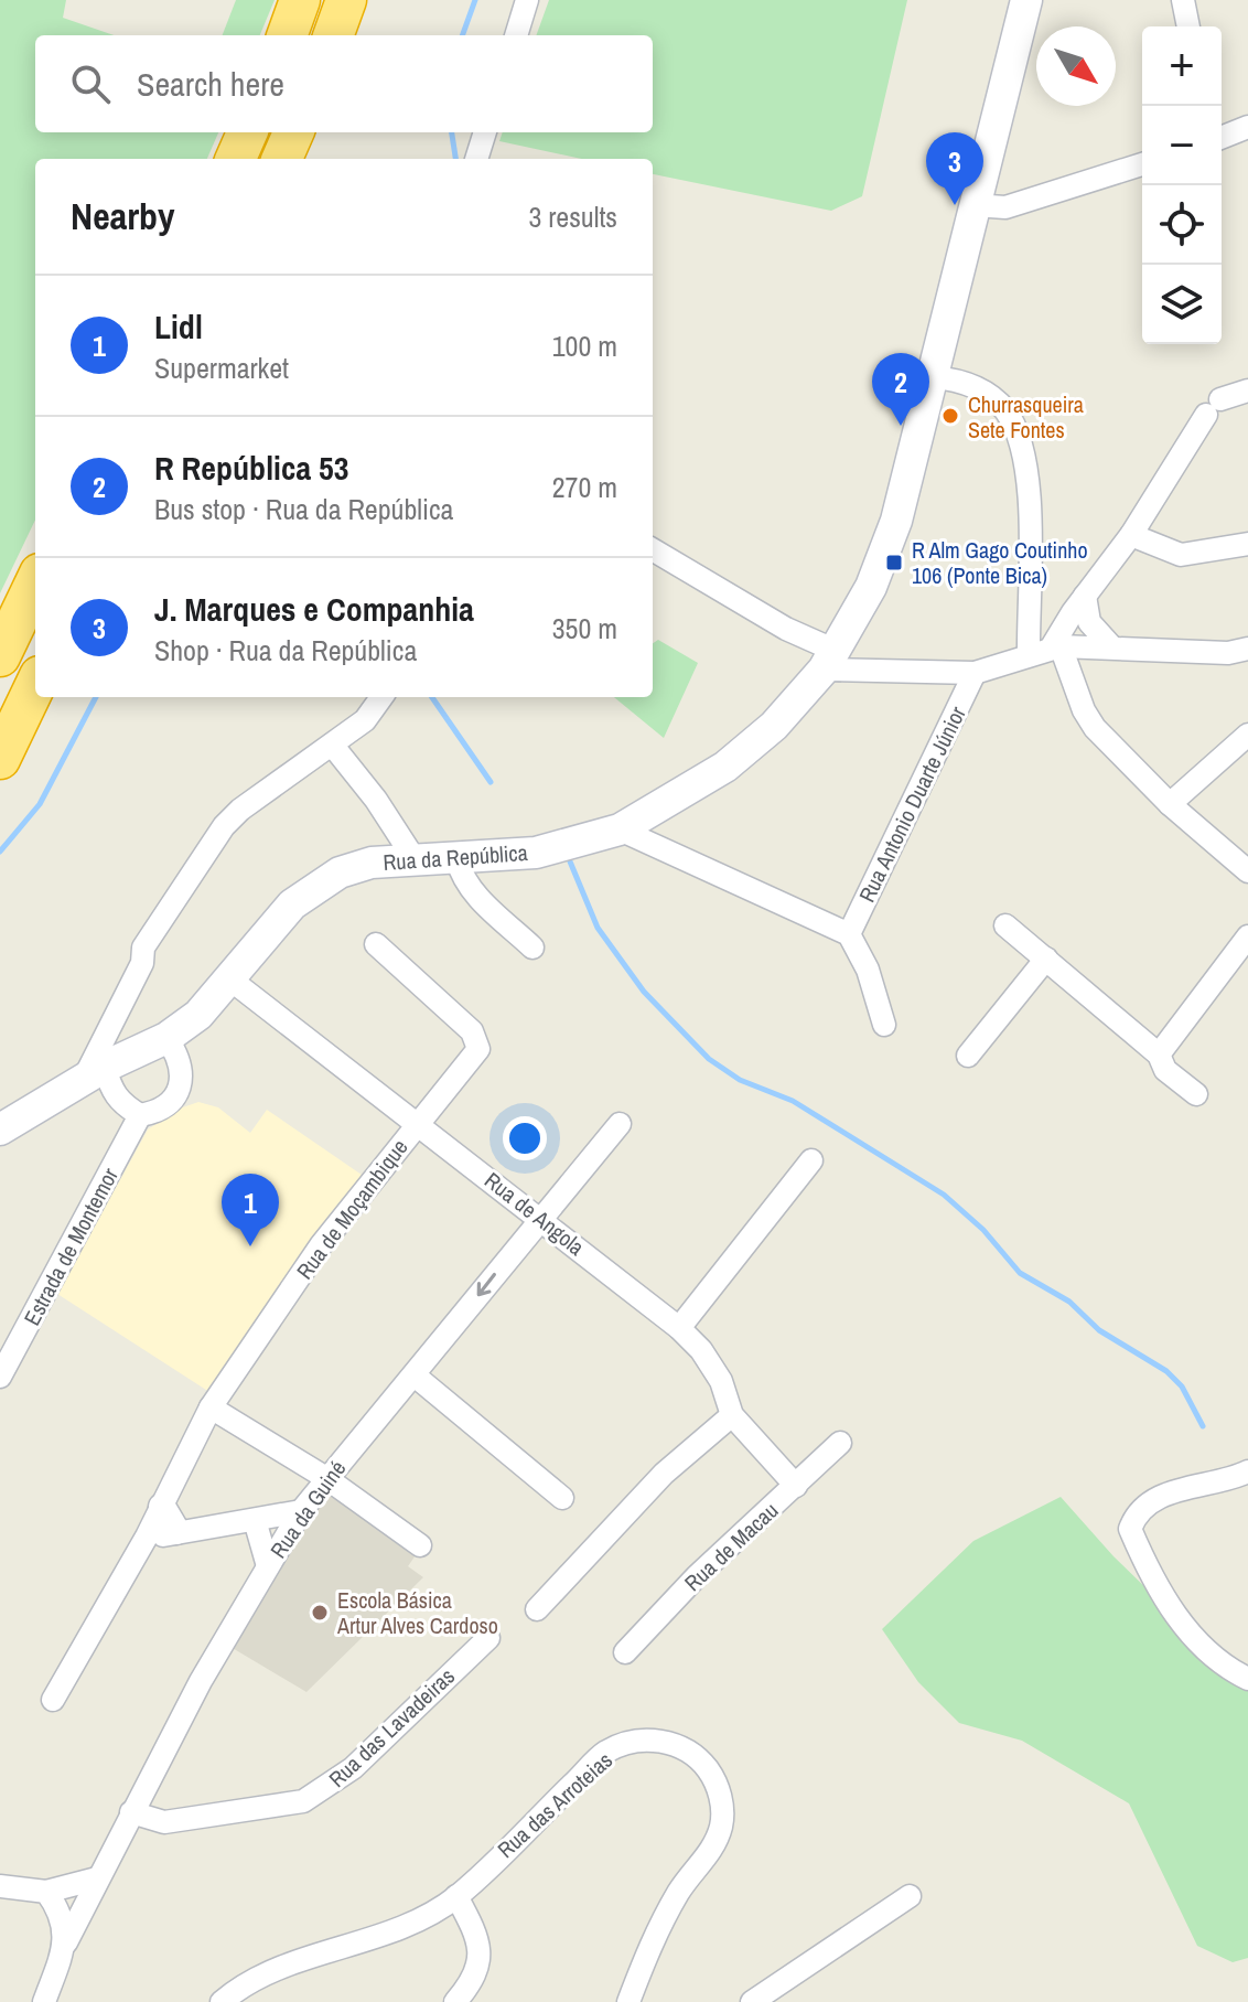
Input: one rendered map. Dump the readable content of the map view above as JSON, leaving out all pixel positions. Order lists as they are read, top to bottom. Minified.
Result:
{"streets":{"main road":["Rua da República"],"street":["Rua Antonio Duarte Júnior","Rua de Moçambique","Rua de Angola","Estrada de Montemor","Rua da Guiné","Rua de Macau","Rua das Lavadeiras","Rua das Arroteias"]},"crossings":[["Rua da República","Rua de Angola"],["Rua de Moçambique","Rua de Angola"],["Rua de Angola","Rua da Guiné"],["Rua de Angola","Rua de Macau"],["Rua da Guiné","Rua das Lavadeiras"]],"places":{"other":["Churrasqueira Sete Fontes","Escola Básica Artur Alves Cardoso"],"transit":["R Alm Gago Coutinho 106 (Ponte Bica)"]},"north":"bottom right","page":{"map_buttons":["+","−"],"search":"Search here","pins":["3","2","1"],"heading":["Nearby","3 results"],"list":[{"mark":"1","name":"Lidl","note":"Supermarket","value":"100 m"},{"mark":"2","name":"R República 53","note":"Bus stop · Rua da República","value":"270 m"},{"mark":"3","name":"J. Marques e Companhia","note":"Shop · Rua da República","value":"350 m"}]}}
